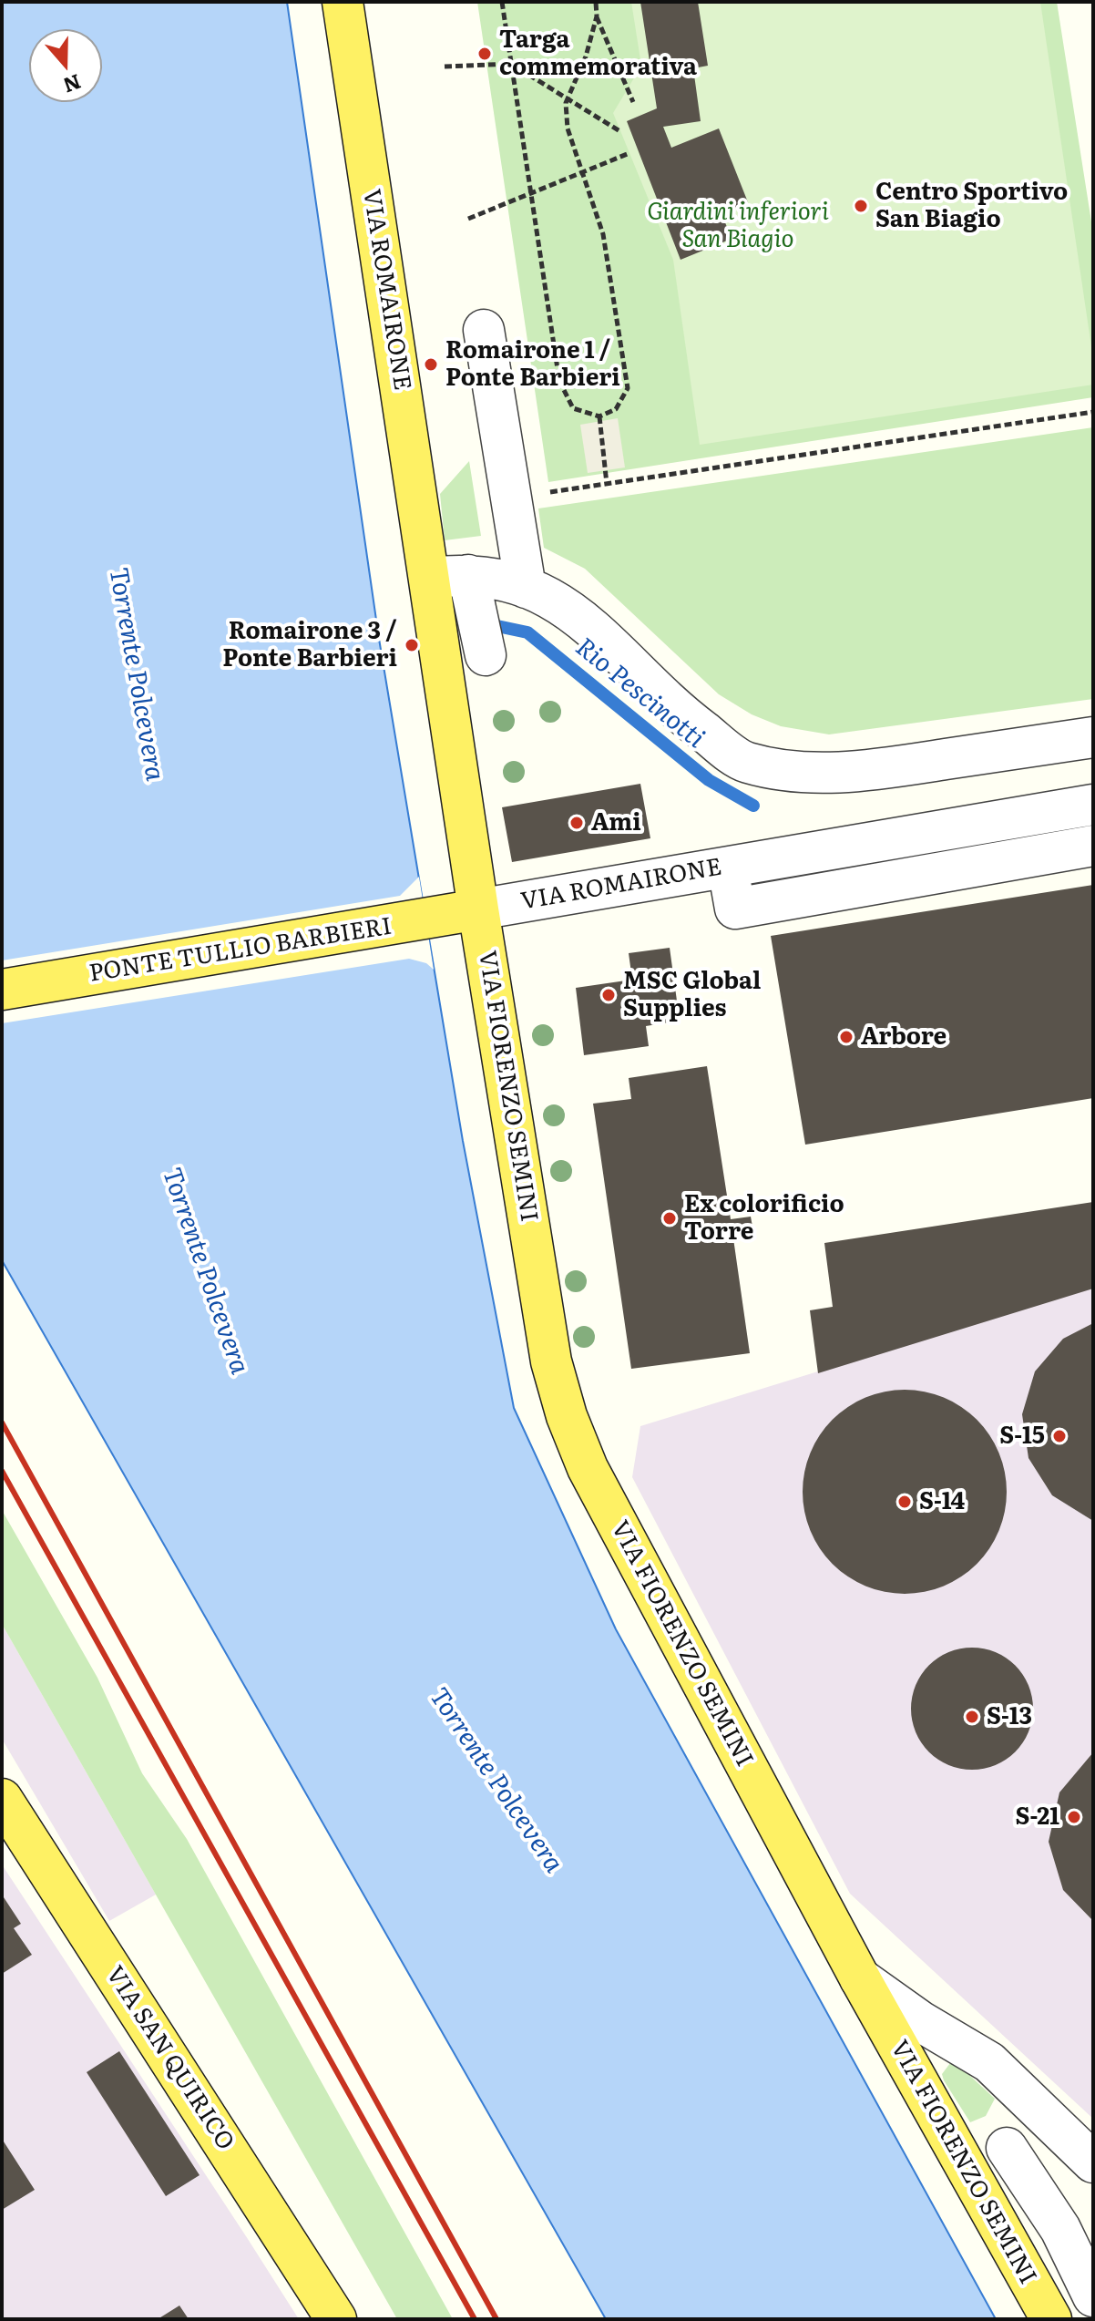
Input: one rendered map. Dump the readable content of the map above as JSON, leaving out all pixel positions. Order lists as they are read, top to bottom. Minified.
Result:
{"streets":{"main road":["VIA ROMAIRONE","PONTE TULLIO BARBIERI","VIA FIORENZO SEMINI","VIA SAN QUIRICO"]},"crossings":[["VIA ROMAIRONE","PONTE TULLIO BARBIERI"],["VIA ROMAIRONE","VIA FIORENZO SEMINI"],["PONTE TULLIO BARBIERI","VIA FIORENZO SEMINI"]],"water":["Torrente Polcevera","Rio Pescinotti"],"parks":["Giardini inferiori San Biagio"],"places":["Targa commemorativa","Centro Sportivo San Biagio","Romairone 1 / Ponte Barbieri","Romairone 3 / Ponte Barbieri","Ami","MSC Global Supplies","Arbore","Ex colorificio Torre","S-15","S-14","S-13","S-21"],"north":"bottom"}
